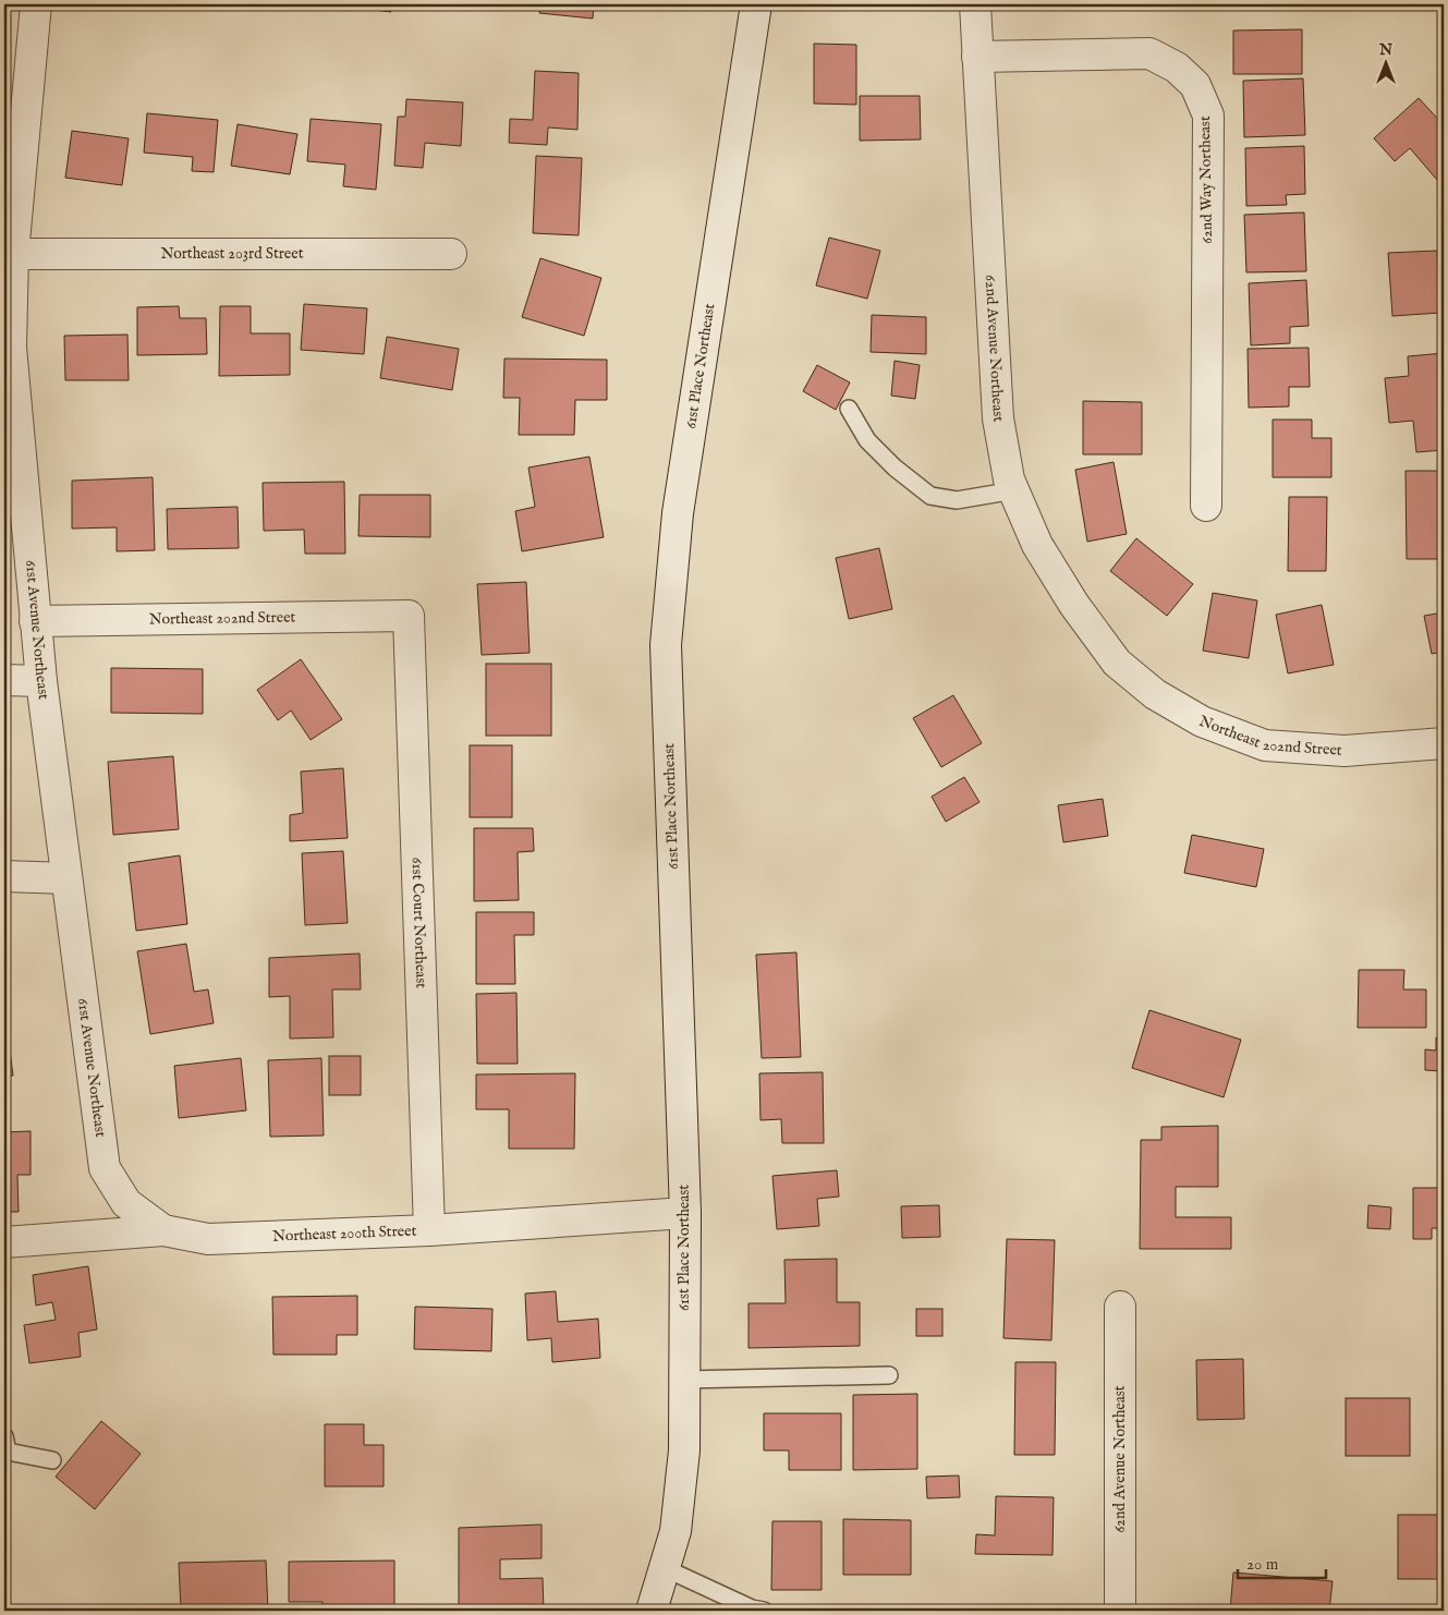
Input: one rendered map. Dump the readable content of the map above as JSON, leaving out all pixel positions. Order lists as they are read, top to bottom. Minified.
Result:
{"streets":{"street":["62nd Way Northeast","Northeast 203rd Street","62nd Avenue Northeast","61st Place Northeast","Northeast 202nd Street","61st Avenue Northeast","61st Court Northeast","Northeast 200th Street"]},"crossings":[["62nd Way Northeast","62nd Avenue Northeast"],["Northeast 203rd Street","61st Avenue Northeast"],["62nd Avenue Northeast","Northeast 202nd Street"],["61st Place Northeast","Northeast 200th Street"],["Northeast 202nd Street","61st Avenue Northeast"],["Northeast 202nd Street","61st Court Northeast"],["61st Avenue Northeast","Northeast 200th Street"],["61st Court Northeast","Northeast 200th Street"]],"scale_bar":"20 m","north":"top"}
